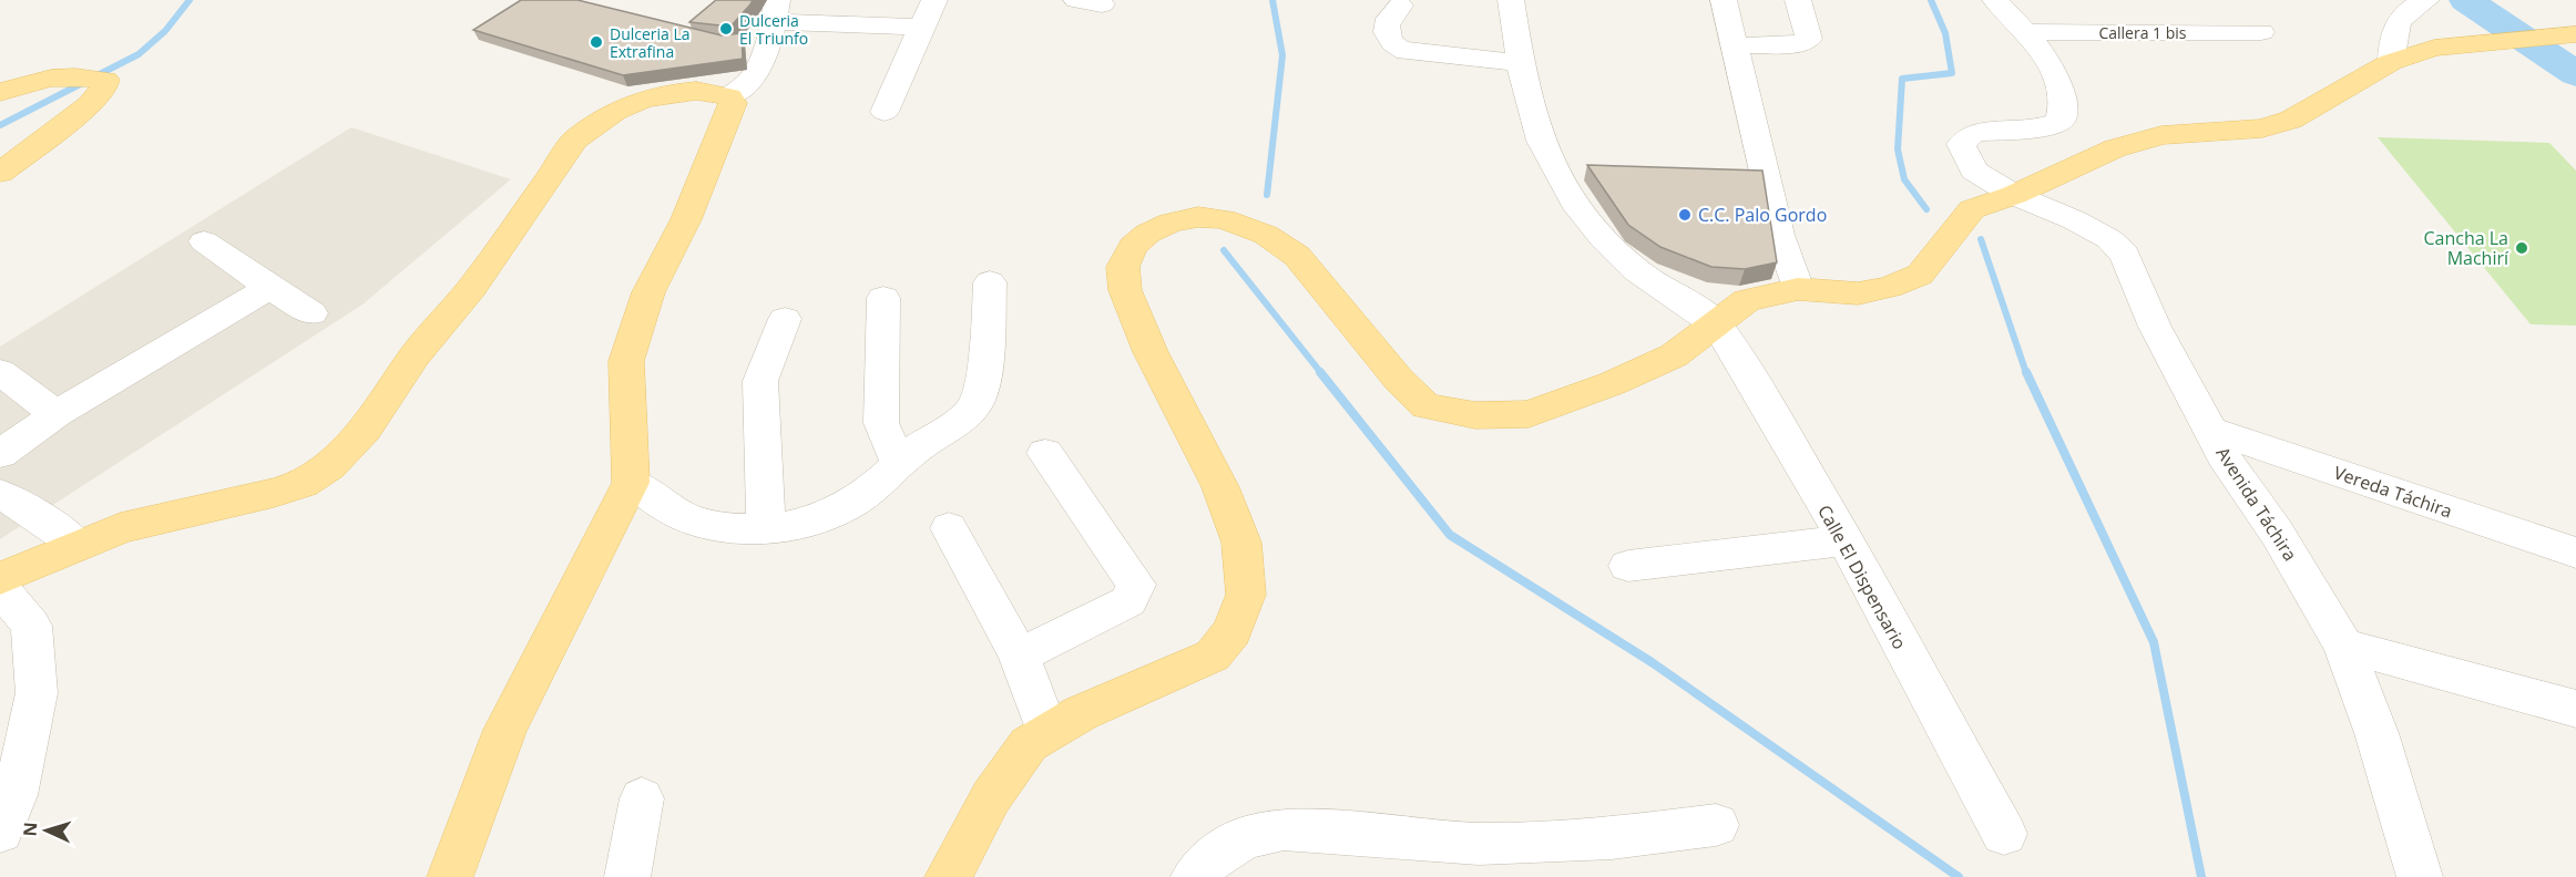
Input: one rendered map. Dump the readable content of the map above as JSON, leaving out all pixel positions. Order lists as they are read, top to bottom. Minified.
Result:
{"streets":{"street":["Callera 1 bis","Vereda Táchira","Avenida Táchira","Calle El Dispensario"]},"crossings":[["Callera 1 bis","Avenida Táchira"],["Vereda Táchira","Avenida Táchira"]],"places":["Dulceria El Triunfo","Dulceria La Extrafina","C.C. Palo Gordo","Cancha La Machirí"],"north":"left"}
